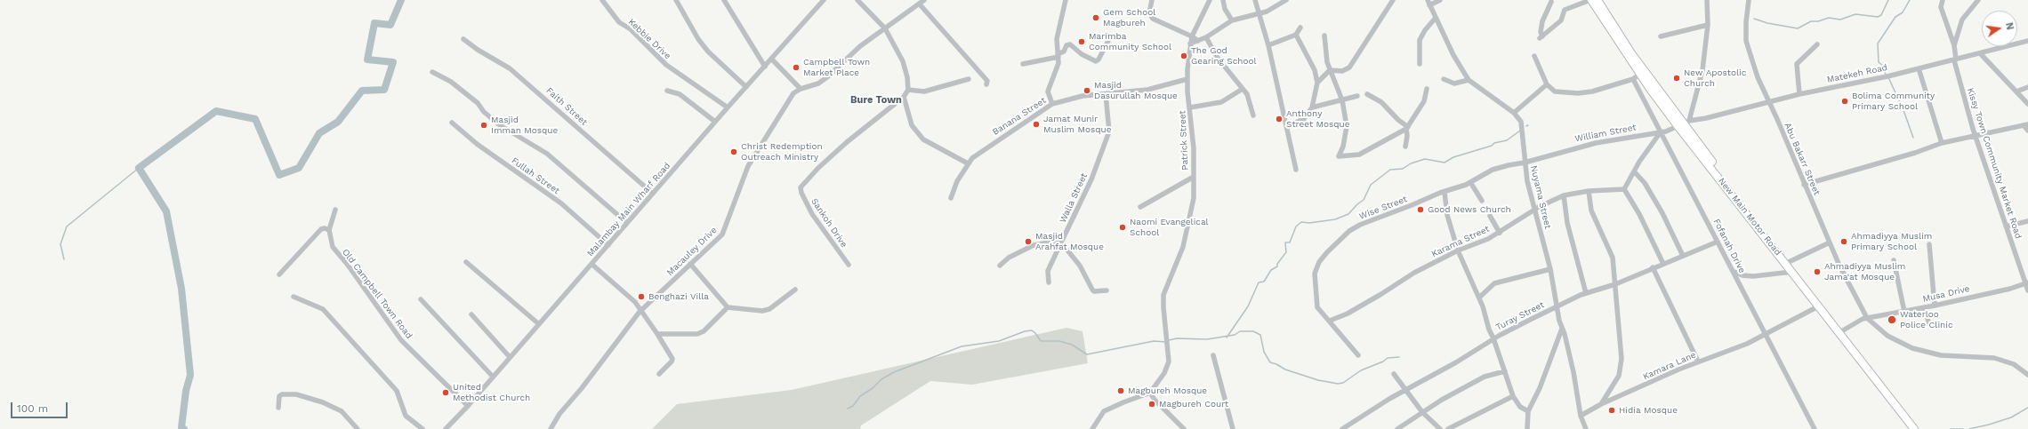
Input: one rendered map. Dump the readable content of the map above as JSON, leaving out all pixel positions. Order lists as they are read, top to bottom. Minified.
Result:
{"streets":{"highway":["New Main Motor Road"],"street":["Kebbie Drive","Matekeh Road","Faith Street","Banana Street","William Street","Patrick Street","Abu Bakarr Street","Kissy Town Community Market Road","Fullah Street","Nuyama Street","Walla Street","Wise Street","Malambay Main Wharf Road","Sankoh Drive","Karama Street","Fofanah Drive","Macauley Drive","Old Campbell Town Road","Musa Drive","Turay Street","Kamara Lane"]},"crossings":[["Kebbie Drive","Malambay Main Wharf Road"],["Matekeh Road","William Street"],["Matekeh Road","Abu Bakarr Street"],["Matekeh Road","Kissy Town Community Market Road"],["Matekeh Road","New Main Motor Road"],["Faith Street","Malambay Main Wharf Road"],["Banana Street","Patrick Street"],["Banana Street","Walla Street"],["William Street","Nuyama Street"],["William Street","Wise Street"],["William Street","New Main Motor Road"],["William Street","Fofanah Drive"],["Abu Bakarr Street","Musa Drive"],["Kissy Town Community Market Road","Musa Drive"],["Fullah Street","Malambay Main Wharf Road"],["Nuyama Street","Wise Street"],["Nuyama Street","Karama Street"],["Nuyama Street","Turay Street"],["Nuyama Street","Kamara Lane"],["Wise Street","Karama Street"],["Malambay Main Wharf Road","Old Campbell Town Road"],["New Main Motor Road","Musa Drive"],["New Main Motor Road","Kamara Lane"],["Fofanah Drive","Turay Street"],["Fofanah Drive","Kamara Lane"]],"districts":["Bure Town"],"places":["Gem School Magbureh","Marimba Community School","The God Gearing School","Campbell Town Market Place","New Apostolic Church","Masjid Dasurullah Mosque","Bolima Community Primary School","Anthony Street Mosque","Jamat Munir Muslim Mosque","Masjid Imman Mosque","Christ Redemption Outreach Ministry","Good News Church","Naomi Evangelical School","Masjid Arahfat Mosque","Ahmadiyya Muslim Primary School","Ahmadiyya Muslim Jama'at Mosque","Benghazi Villa","Waterloo Police Clinic","Magbureh Mosque","United Methodist Church","Magbureh Court","Hidia Mosque"],"scale_bar":"100 m","north":"right"}
